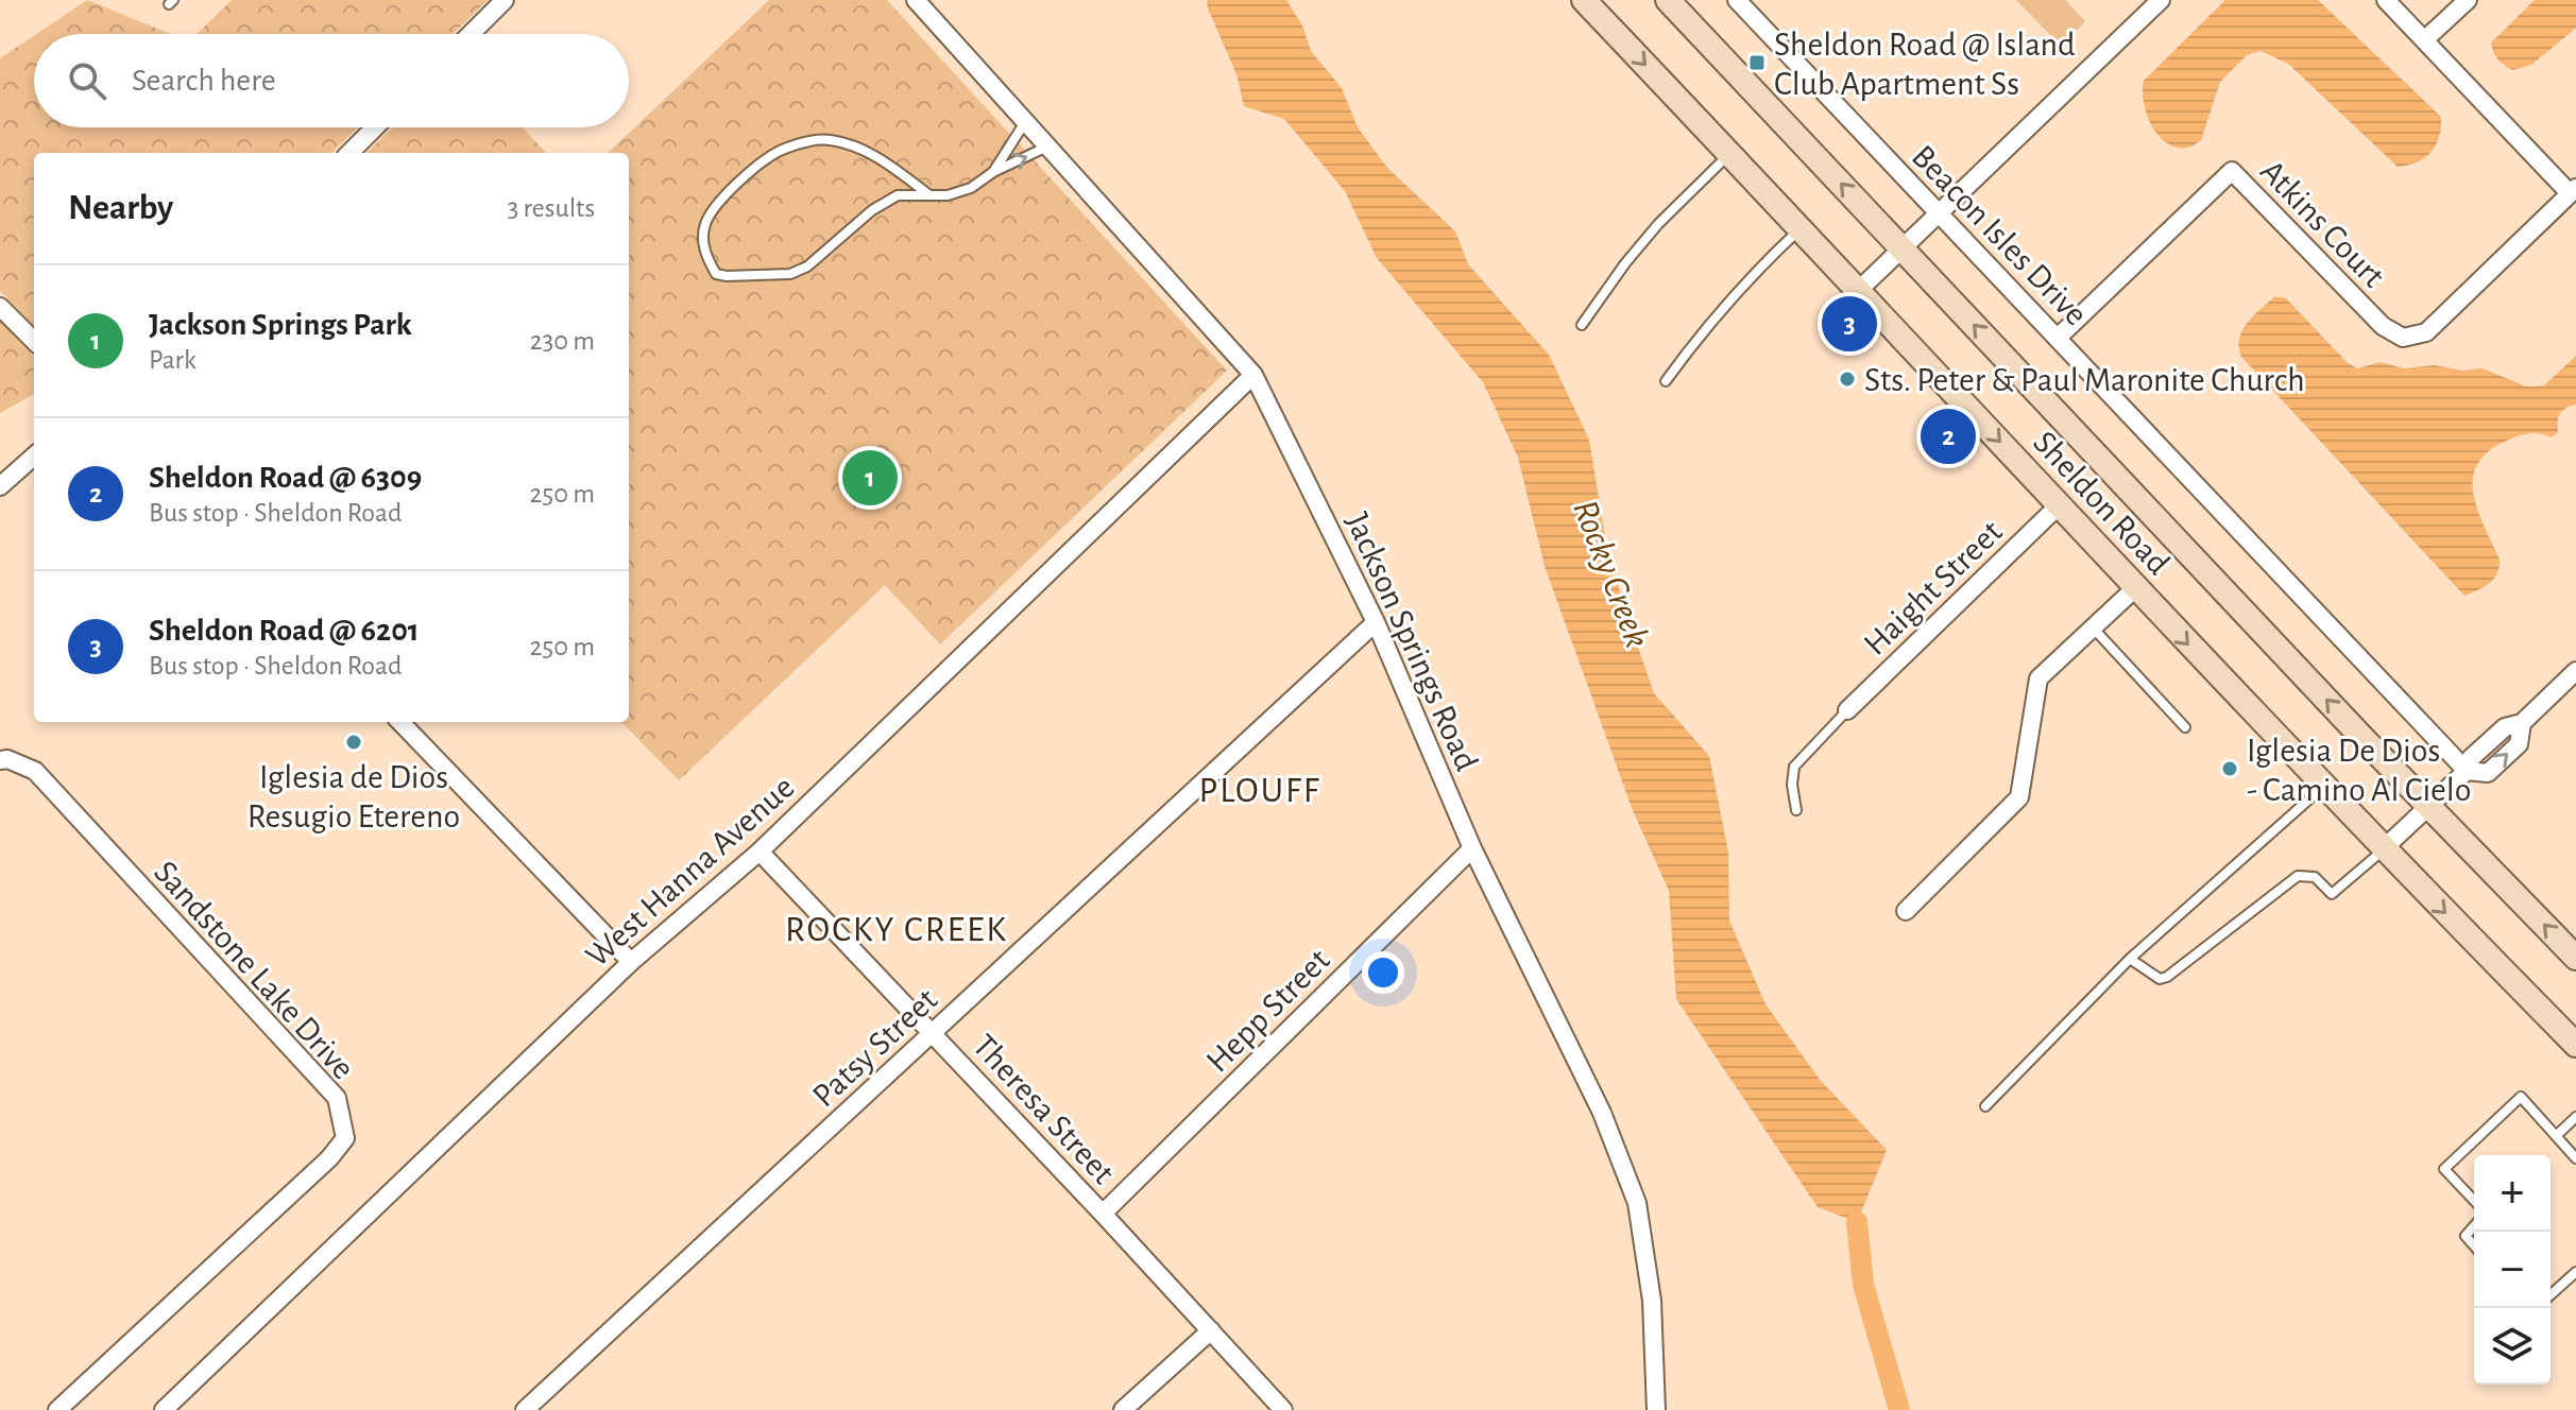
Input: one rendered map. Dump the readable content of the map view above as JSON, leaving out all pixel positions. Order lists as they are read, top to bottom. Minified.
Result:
{"streets":{"main road":["Sheldon Road"],"street":["Atkins Court","Beacon Isles Drive","Haight Street","Jackson Springs Road","West Hanna Avenue","Sandstone Lake Drive","Hepp Street","Patsy Street","Theresa Street"]},"crossings":[["Atkins Court","Beacon Isles Drive"],["Sheldon Road","Haight Street"],["Jackson Springs Road","West Hanna Avenue"],["Jackson Springs Road","Hepp Street"],["Jackson Springs Road","Patsy Street"],["West Hanna Avenue","Theresa Street"],["Hepp Street","Theresa Street"],["Patsy Street","Theresa Street"]],"districts":["PLOUFF","ROCKY CREEK"],"water":["Rocky Creek"],"places":{"transit":["Sheldon Road @ Island Club Apartment Ss"],"other":["Sts. Peter & Paul Maronite Church","Iglesia de Dios Resugio Etereno","Iglesia De Dios - Camino Al Cielo"]},"page":{"search":"Search here","heading":["Nearby","3 results"],"list":[{"mark":"1","name":"Jackson Springs Park","note":"Park","value":"230 m"},{"mark":"2","name":"Sheldon Road @ 6309","note":"Bus stop · Sheldon Road","value":"250 m"},{"mark":"3","name":"Sheldon Road @ 6201","note":"Bus stop · Sheldon Road","value":"250 m"}],"pins":["3","2","1"],"map_buttons":["+","−"]}}
